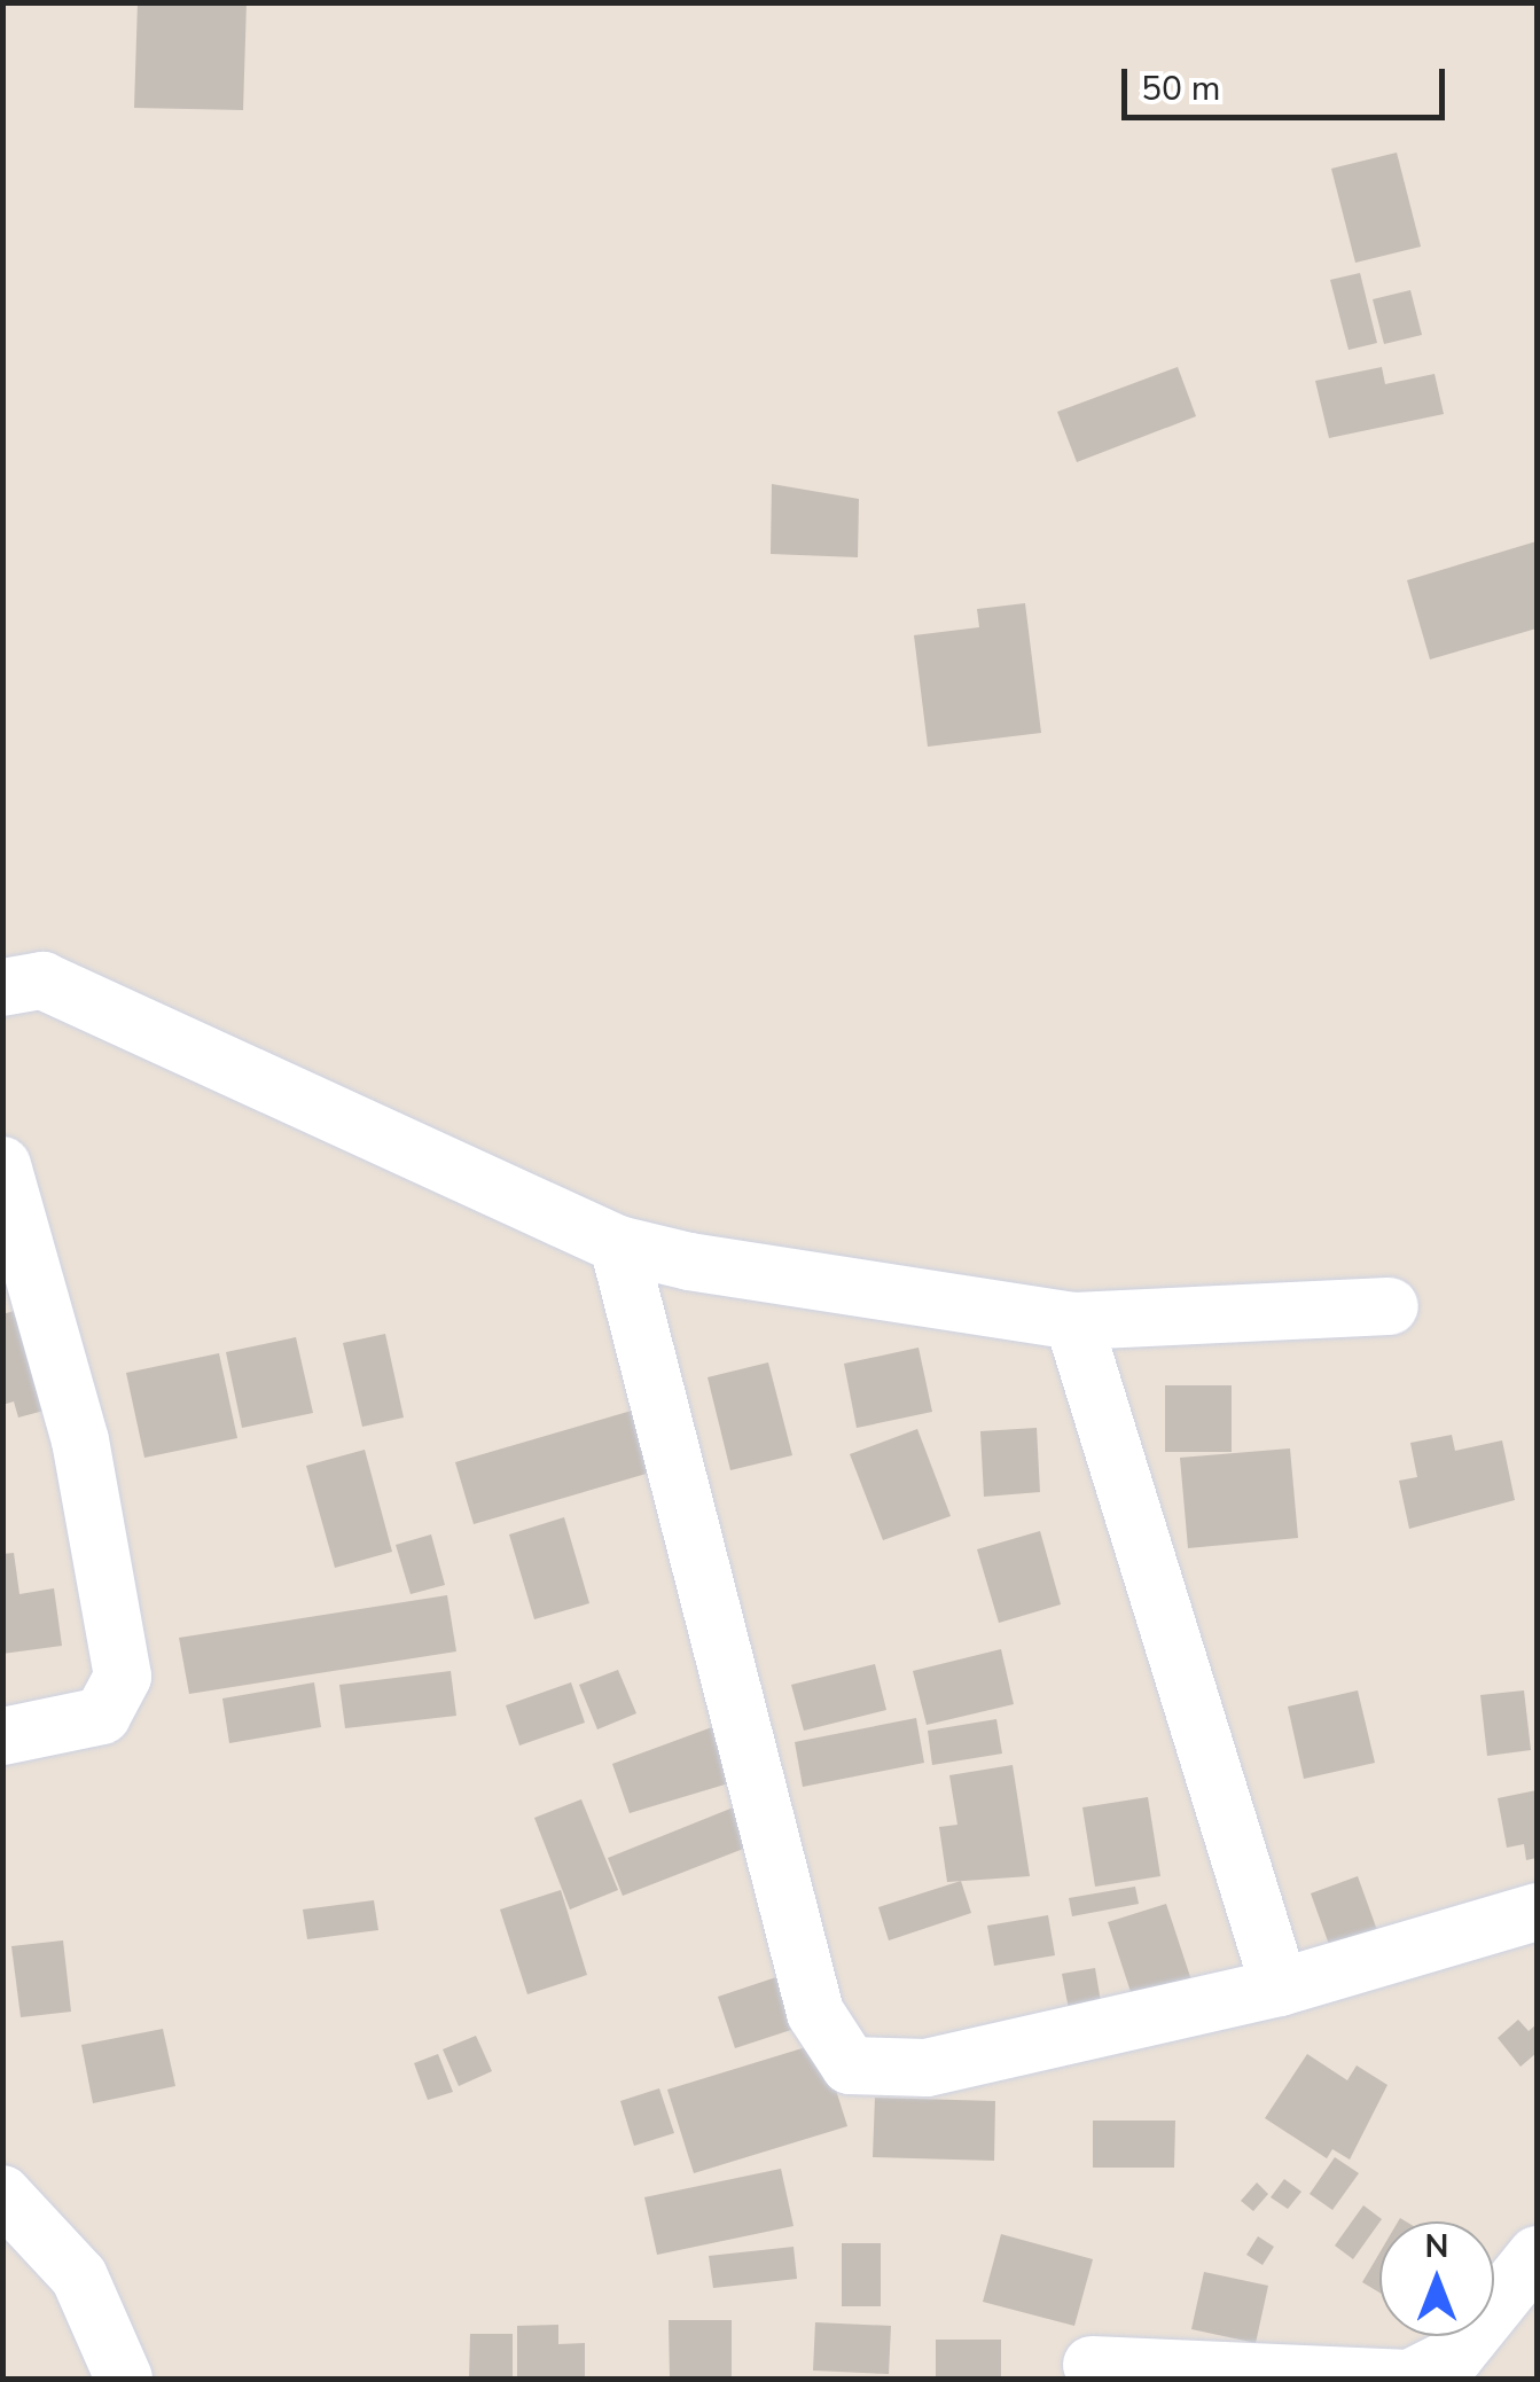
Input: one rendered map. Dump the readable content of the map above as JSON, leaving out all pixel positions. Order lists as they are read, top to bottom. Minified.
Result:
{"scale_bar":"50 m","north":"top"}
